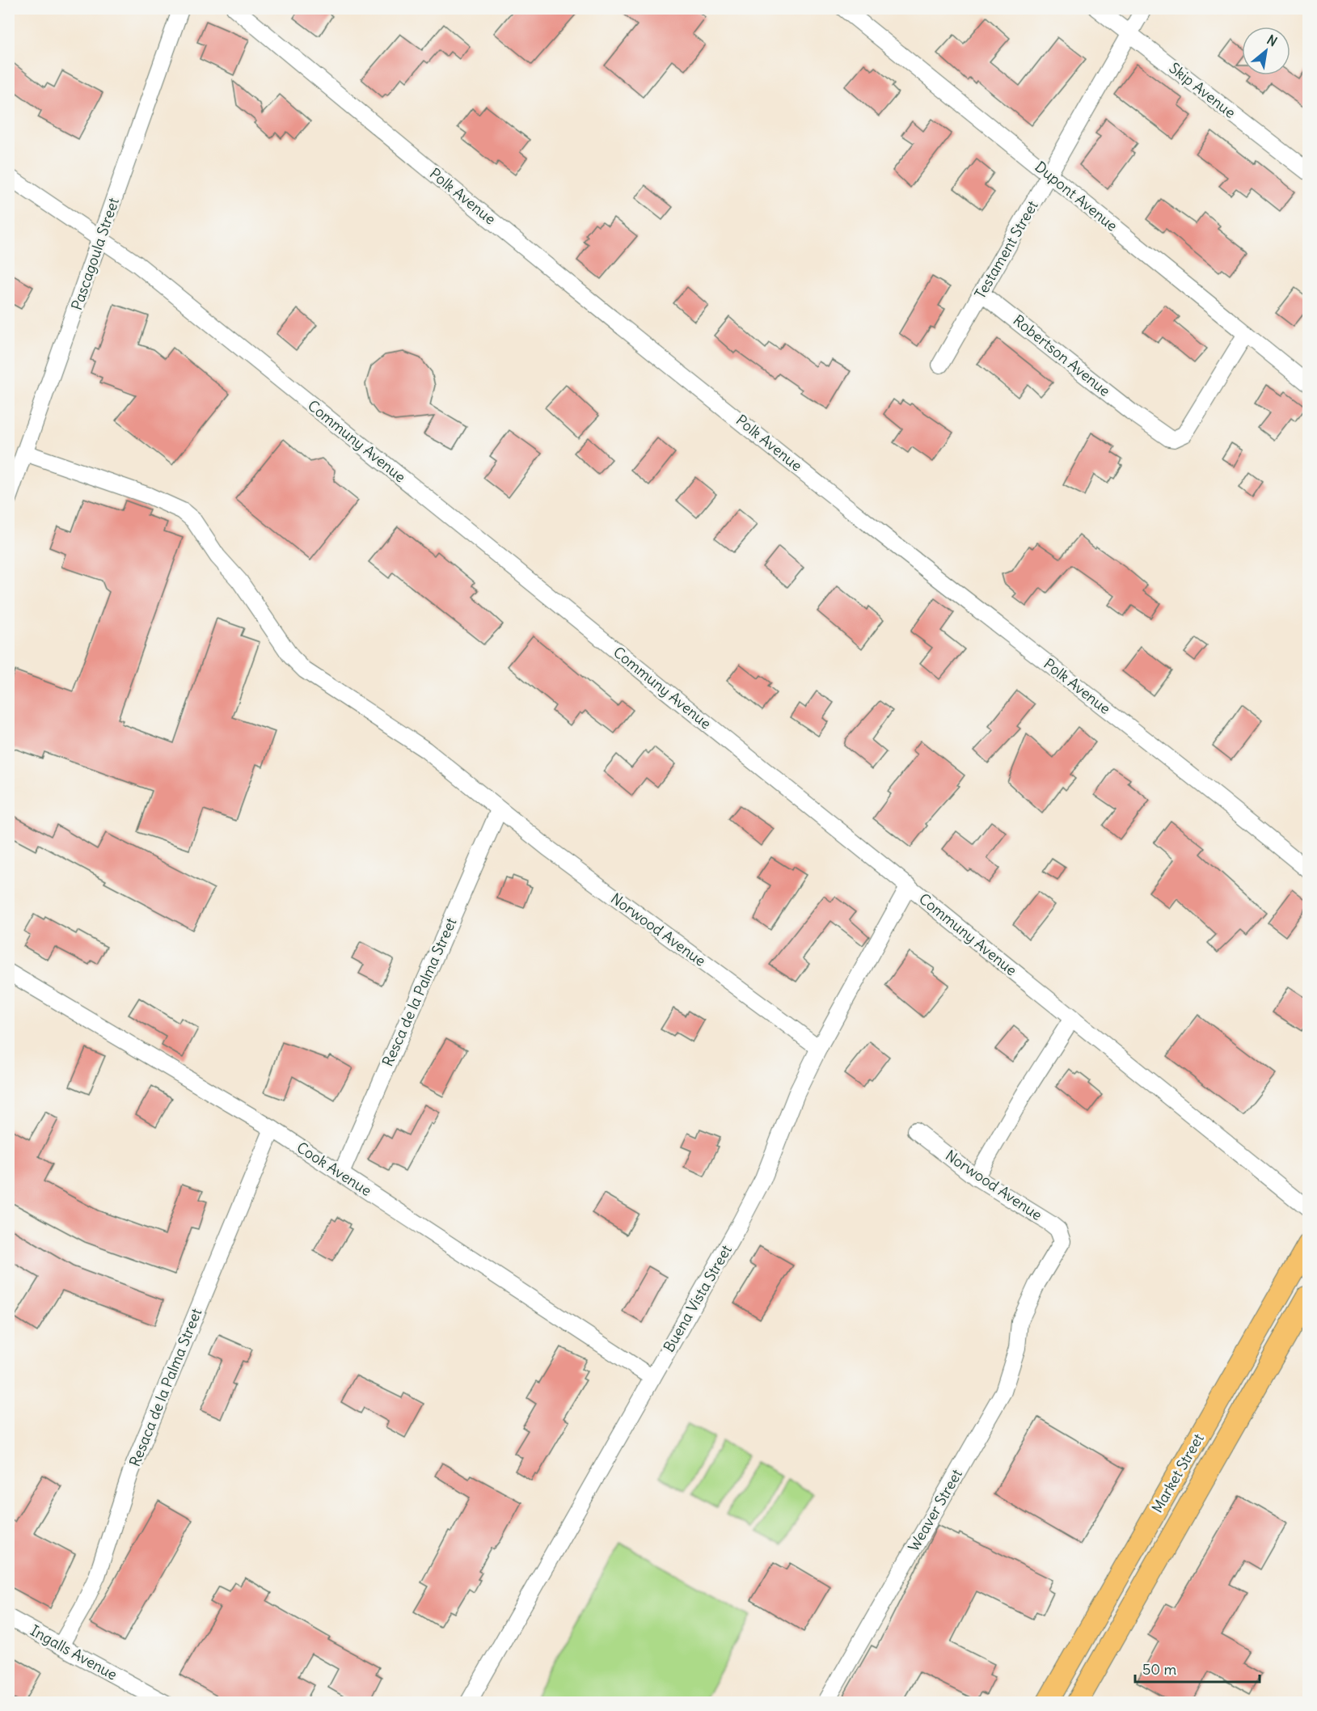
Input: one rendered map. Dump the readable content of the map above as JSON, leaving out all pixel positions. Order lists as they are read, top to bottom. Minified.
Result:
{"streets":{"main road":["Market Street"],"street":["Skip Avenue","Polk Avenue","Dupont Avenue","Testament Street","Pascagoula Street","Robertson Avenue","Communy Avenue","Norwood Avenue","Resca de la Palma Street","Cook Avenue","Buena Vista Street","Resaca de la Palma Street","Weaver Street","Ingalls Avenue"]},"crossings":[["Skip Avenue","Testament Street"],["Dupont Avenue","Testament Street"],["Dupont Avenue","Robertson Avenue"],["Testament Street","Robertson Avenue"],["Pascagoula Street","Communy Avenue"],["Pascagoula Street","Norwood Avenue"],["Communy Avenue","Buena Vista Street"],["Norwood Avenue","Resca de la Palma Street"],["Norwood Avenue","Buena Vista Street"],["Norwood Avenue","Weaver Street"],["Resca de la Palma Street","Cook Avenue"],["Cook Avenue","Buena Vista Street"],["Cook Avenue","Resaca de la Palma Street"],["Resaca de la Palma Street","Ingalls Avenue"]],"scale_bar":"50 m","north":"top right"}
